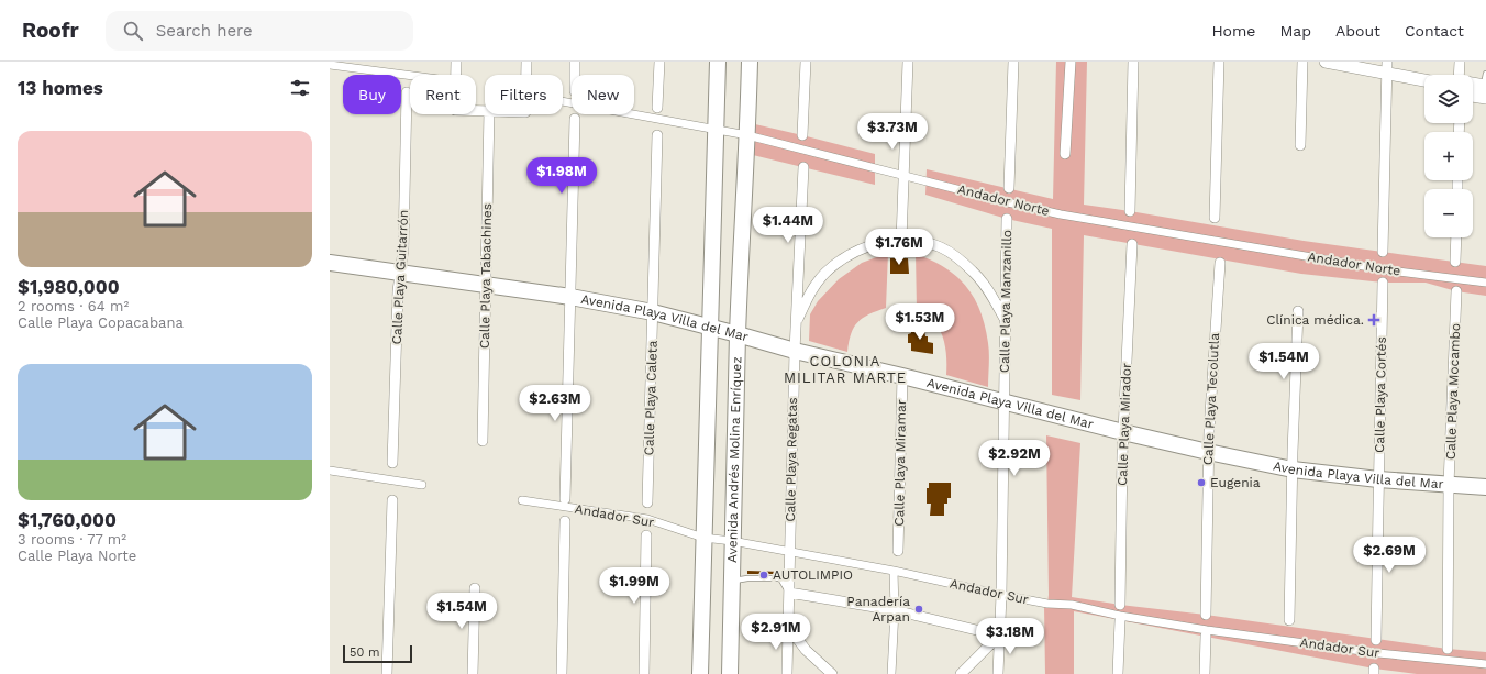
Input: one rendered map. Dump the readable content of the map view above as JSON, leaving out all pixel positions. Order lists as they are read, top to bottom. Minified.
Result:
{"streets":{"main road":["Avenida Playa Villa del Mar","Avenida Andrés Molina Enríquez"],"street":["Andador Norte","Calle Playa Tabachines","Calle Playa Guitarrón","Calle Playa Manzanillo","Calle Playa Mocambo","Calle Playa Cortés","Calle Playa Caleta","Calle Playa Tecolutla","Calle Playa Mirador","Calle Playa Regatas","Calle Playa Miramar","Andador Sur"]},"crossings":[["Andador Norte","Avenida Andrés Molina Enríquez"],["Calle Playa Tabachines","Avenida Playa Villa del Mar"],["Calle Playa Guitarrón","Avenida Playa Villa del Mar"],["Calle Playa Manzanillo","Avenida Playa Villa del Mar"],["Calle Playa Manzanillo","Andador Sur"],["Avenida Playa Villa del Mar","Calle Playa Mocambo"],["Avenida Playa Villa del Mar","Calle Playa Cortés"],["Avenida Playa Villa del Mar","Calle Playa Caleta"],["Avenida Playa Villa del Mar","Calle Playa Tecolutla"],["Avenida Playa Villa del Mar","Calle Playa Mirador"],["Avenida Playa Villa del Mar","Avenida Andrés Molina Enríquez"],["Avenida Playa Villa del Mar","Calle Playa Regatas"],["Avenida Playa Villa del Mar","Calle Playa Miramar"],["Avenida Andrés Molina Enríquez","Andador Sur"],["Calle Playa Regatas","Andador Sur"]],"districts":["COLONIA MILITAR MARTE"],"places":{"health":["Clínica médica."],"other":["Eugenia","AUTOLIMPIO","Panadería Arpan"]},"scale_bar":"50 m","page":{"header":"Roofr","search":"Search here","nav":["Home","Map","About","Contact"],"heading":"13 homes","map_buttons":["+","−"],"chip":["Buy","Rent","Filters","New"],"price":["$3.73M","$1.98M","$1.44M","$1.76M","$1.53M","$1.54M","$2.63M","$2.92M","$2.69M","$1.99M","$1.54M","$2.91M","$3.18M"],"list":[{"name":"$1,980,000","note":"2 rooms · 64 m² · Calle Playa Copacabana"},{"name":"$1,760,000","note":"3 rooms · 77 m² · Calle Playa Norte"}],"scale":"50 m"}}
